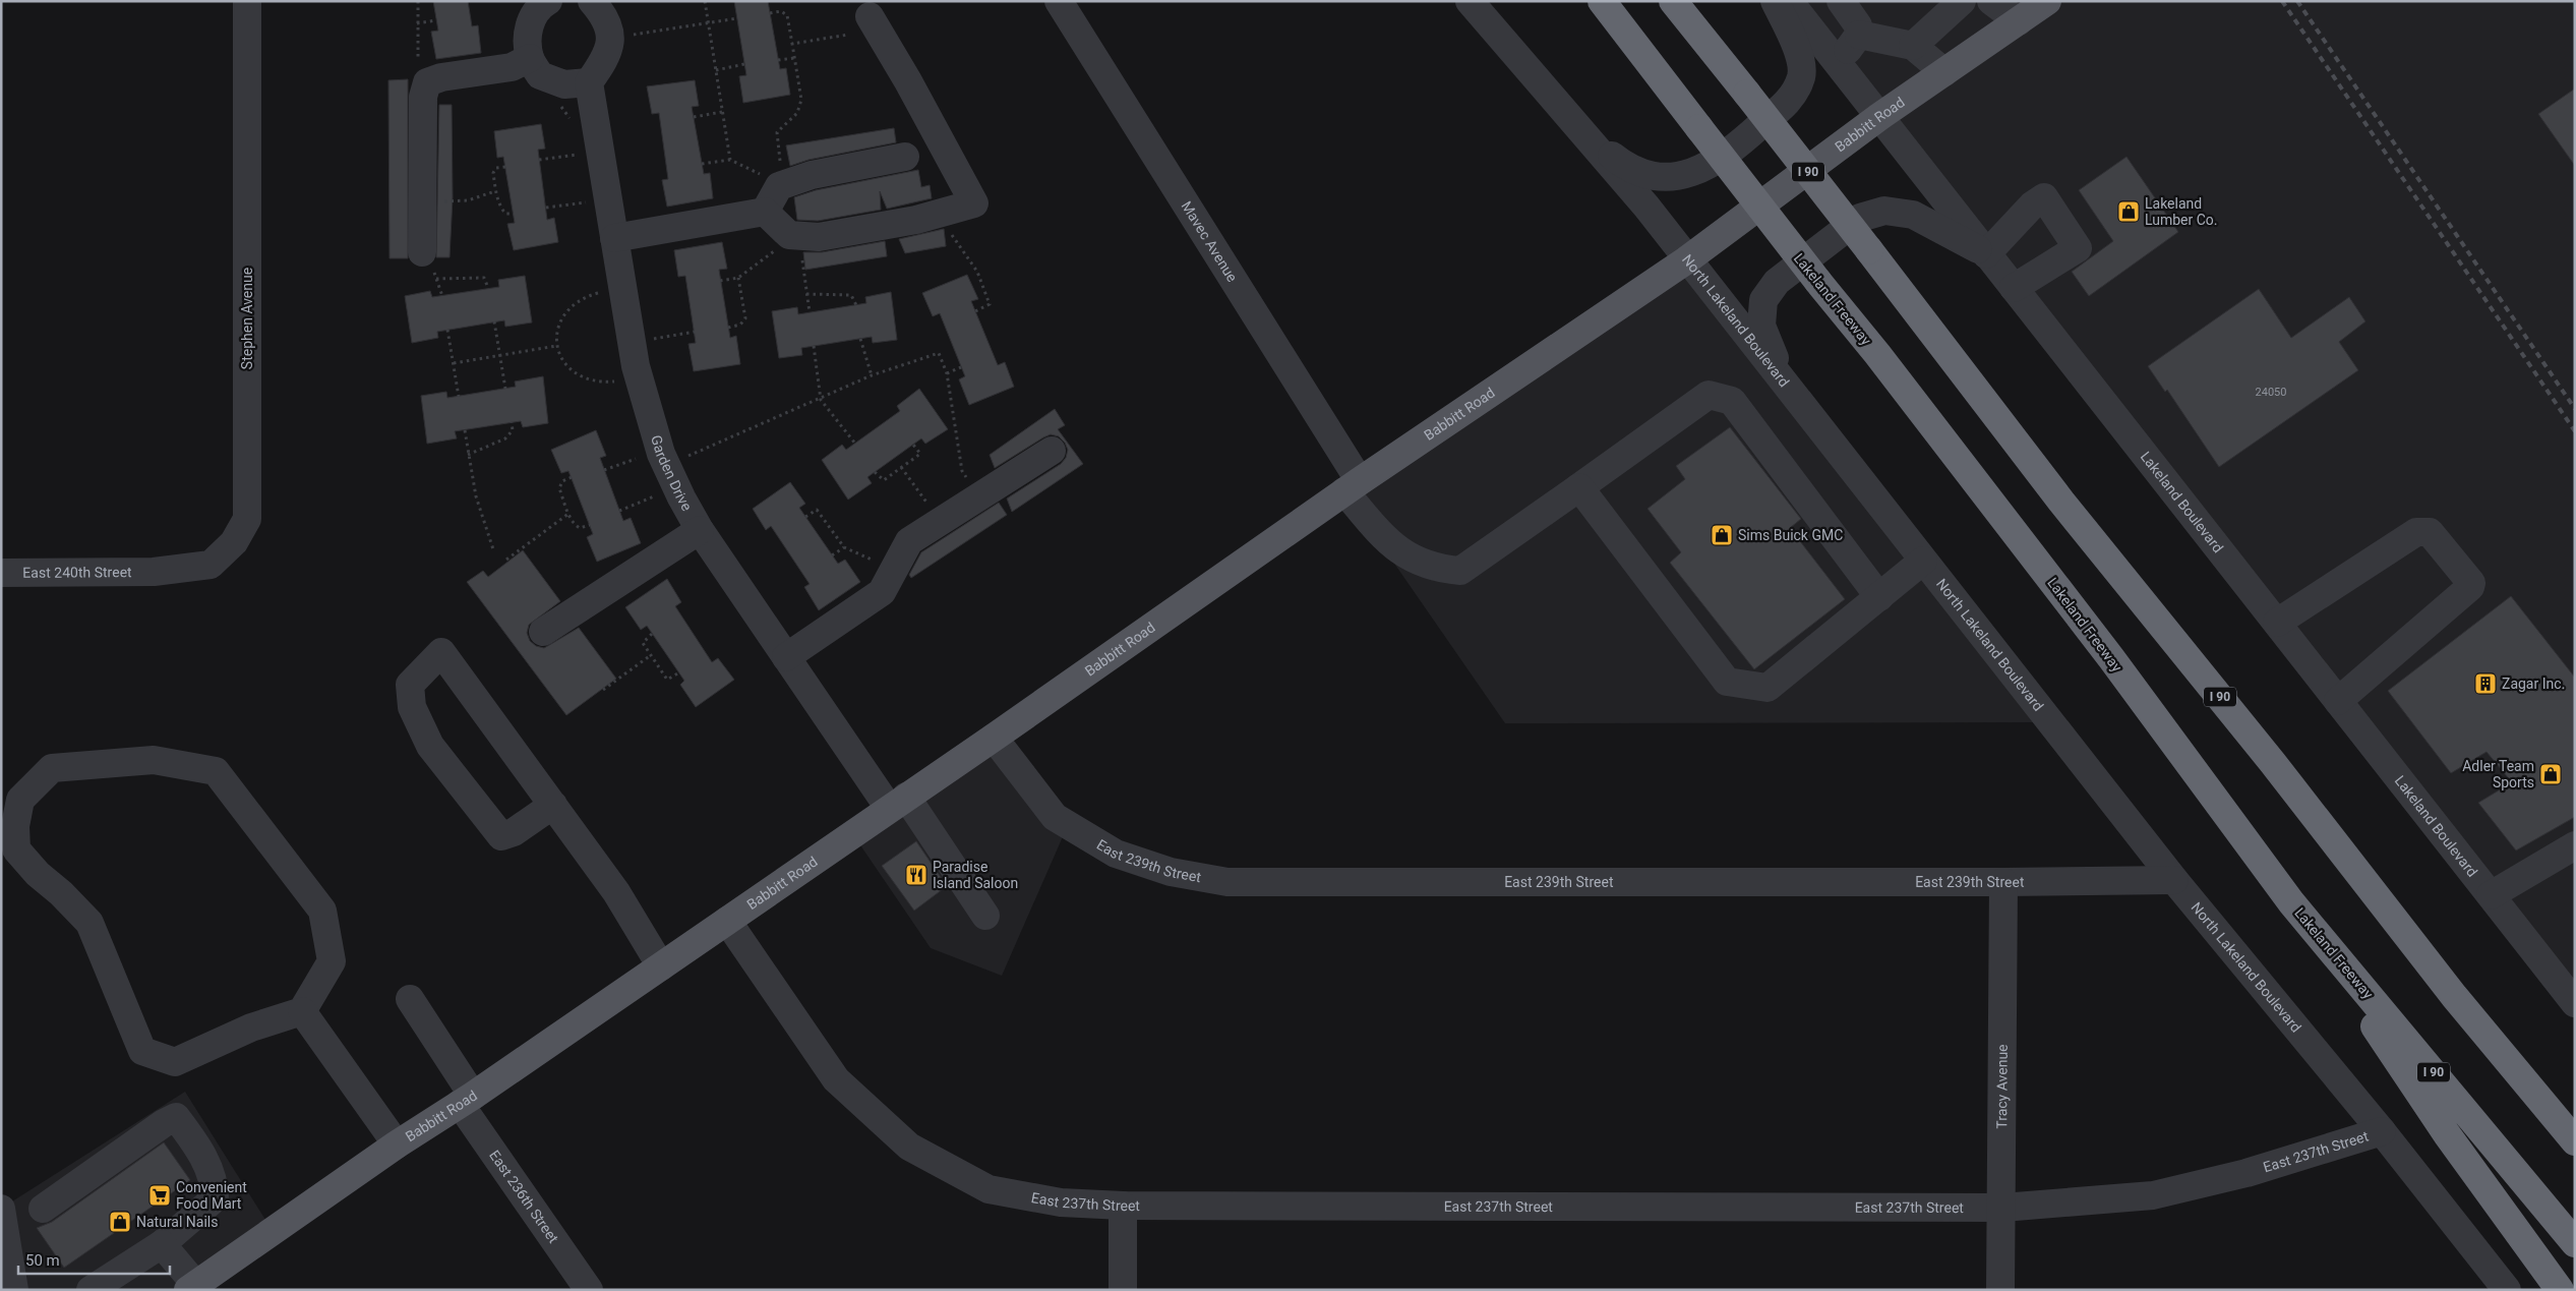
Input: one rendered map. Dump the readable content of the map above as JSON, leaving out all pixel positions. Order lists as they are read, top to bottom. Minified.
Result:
{"streets":{"highway":["I 90","Lakeland Freeway"],"main road":["Babbitt Road"],"street":["Mavec Avenue","Stephen Avenue","North Lakeland Boulevard","Garden Drive","Lakeland Boulevard","East 240th Street","East 239th Street","Tracy Avenue","East 237th Street","East 236th Street"]},"crossings":[["Babbitt Road","Mavec Avenue"],["Babbitt Road","North Lakeland Boulevard"],["Babbitt Road","Garden Drive"],["Babbitt Road","Lakeland Boulevard"],["Babbitt Road","East 239th Street"],["Babbitt Road","East 237th Street"],["Babbitt Road","East 236th Street"],["Stephen Avenue","East 240th Street"],["North Lakeland Boulevard","East 239th Street"],["North Lakeland Boulevard","East 237th Street"],["East 239th Street","Tracy Avenue"],["Tracy Avenue","East 237th Street"]],"places":{"shop":["Lakeland Lumber Co.","Sims Buick GMC","Adler Team Sports","Natural Nails"],"building":["Zagar Inc."],"restaurant":["Paradise Island Saloon"],"supermarket":["Convenient Food Mart"]},"house_numbers":["24050"],"scale_bar":"50 m"}
